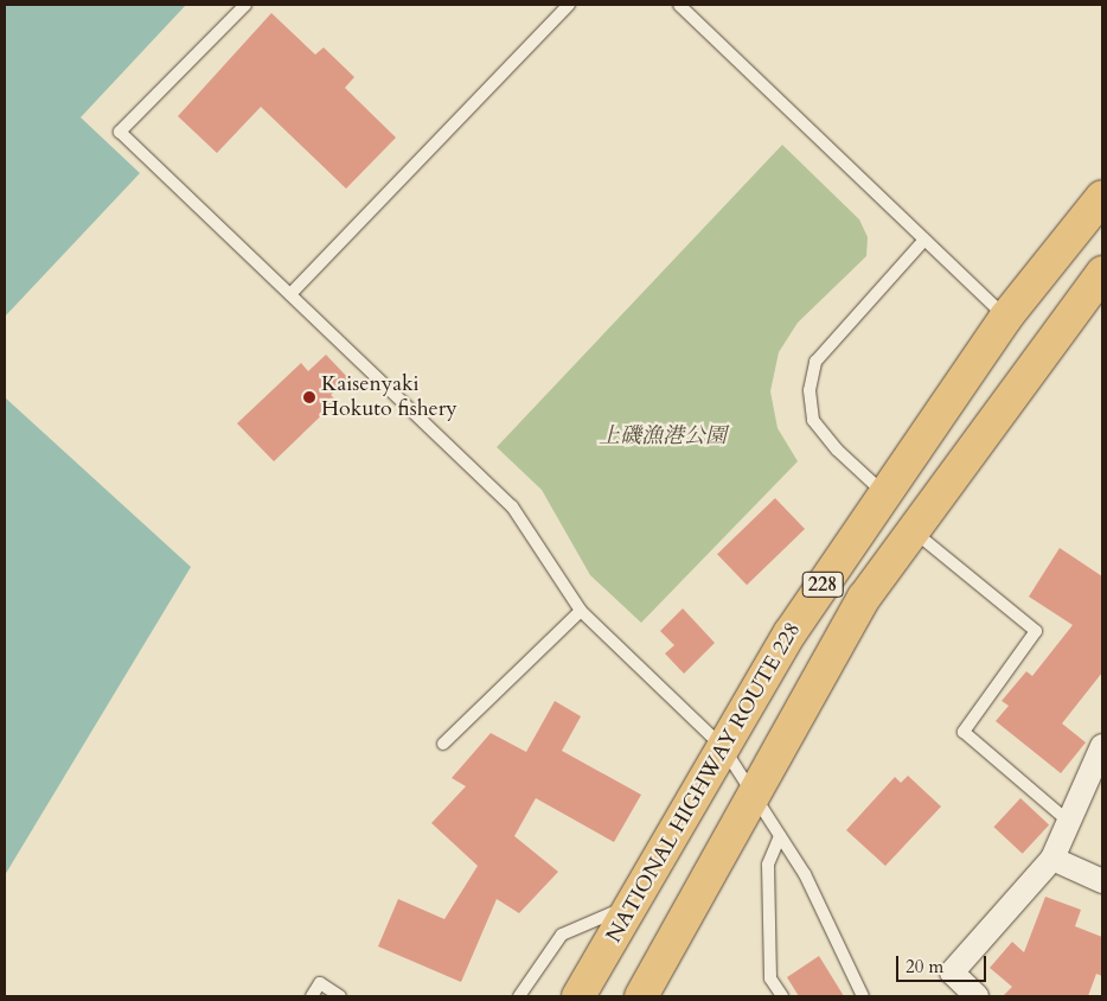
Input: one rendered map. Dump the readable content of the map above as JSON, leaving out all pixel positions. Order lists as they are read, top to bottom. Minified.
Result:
{"streets":{"highway":["228","NATIONAL HIGHWAY ROUTE 228"]},"parks":["上磯漁港公園"],"places":["Kaisenyaki Hokuto fishery"],"scale_bar":"20 m"}
